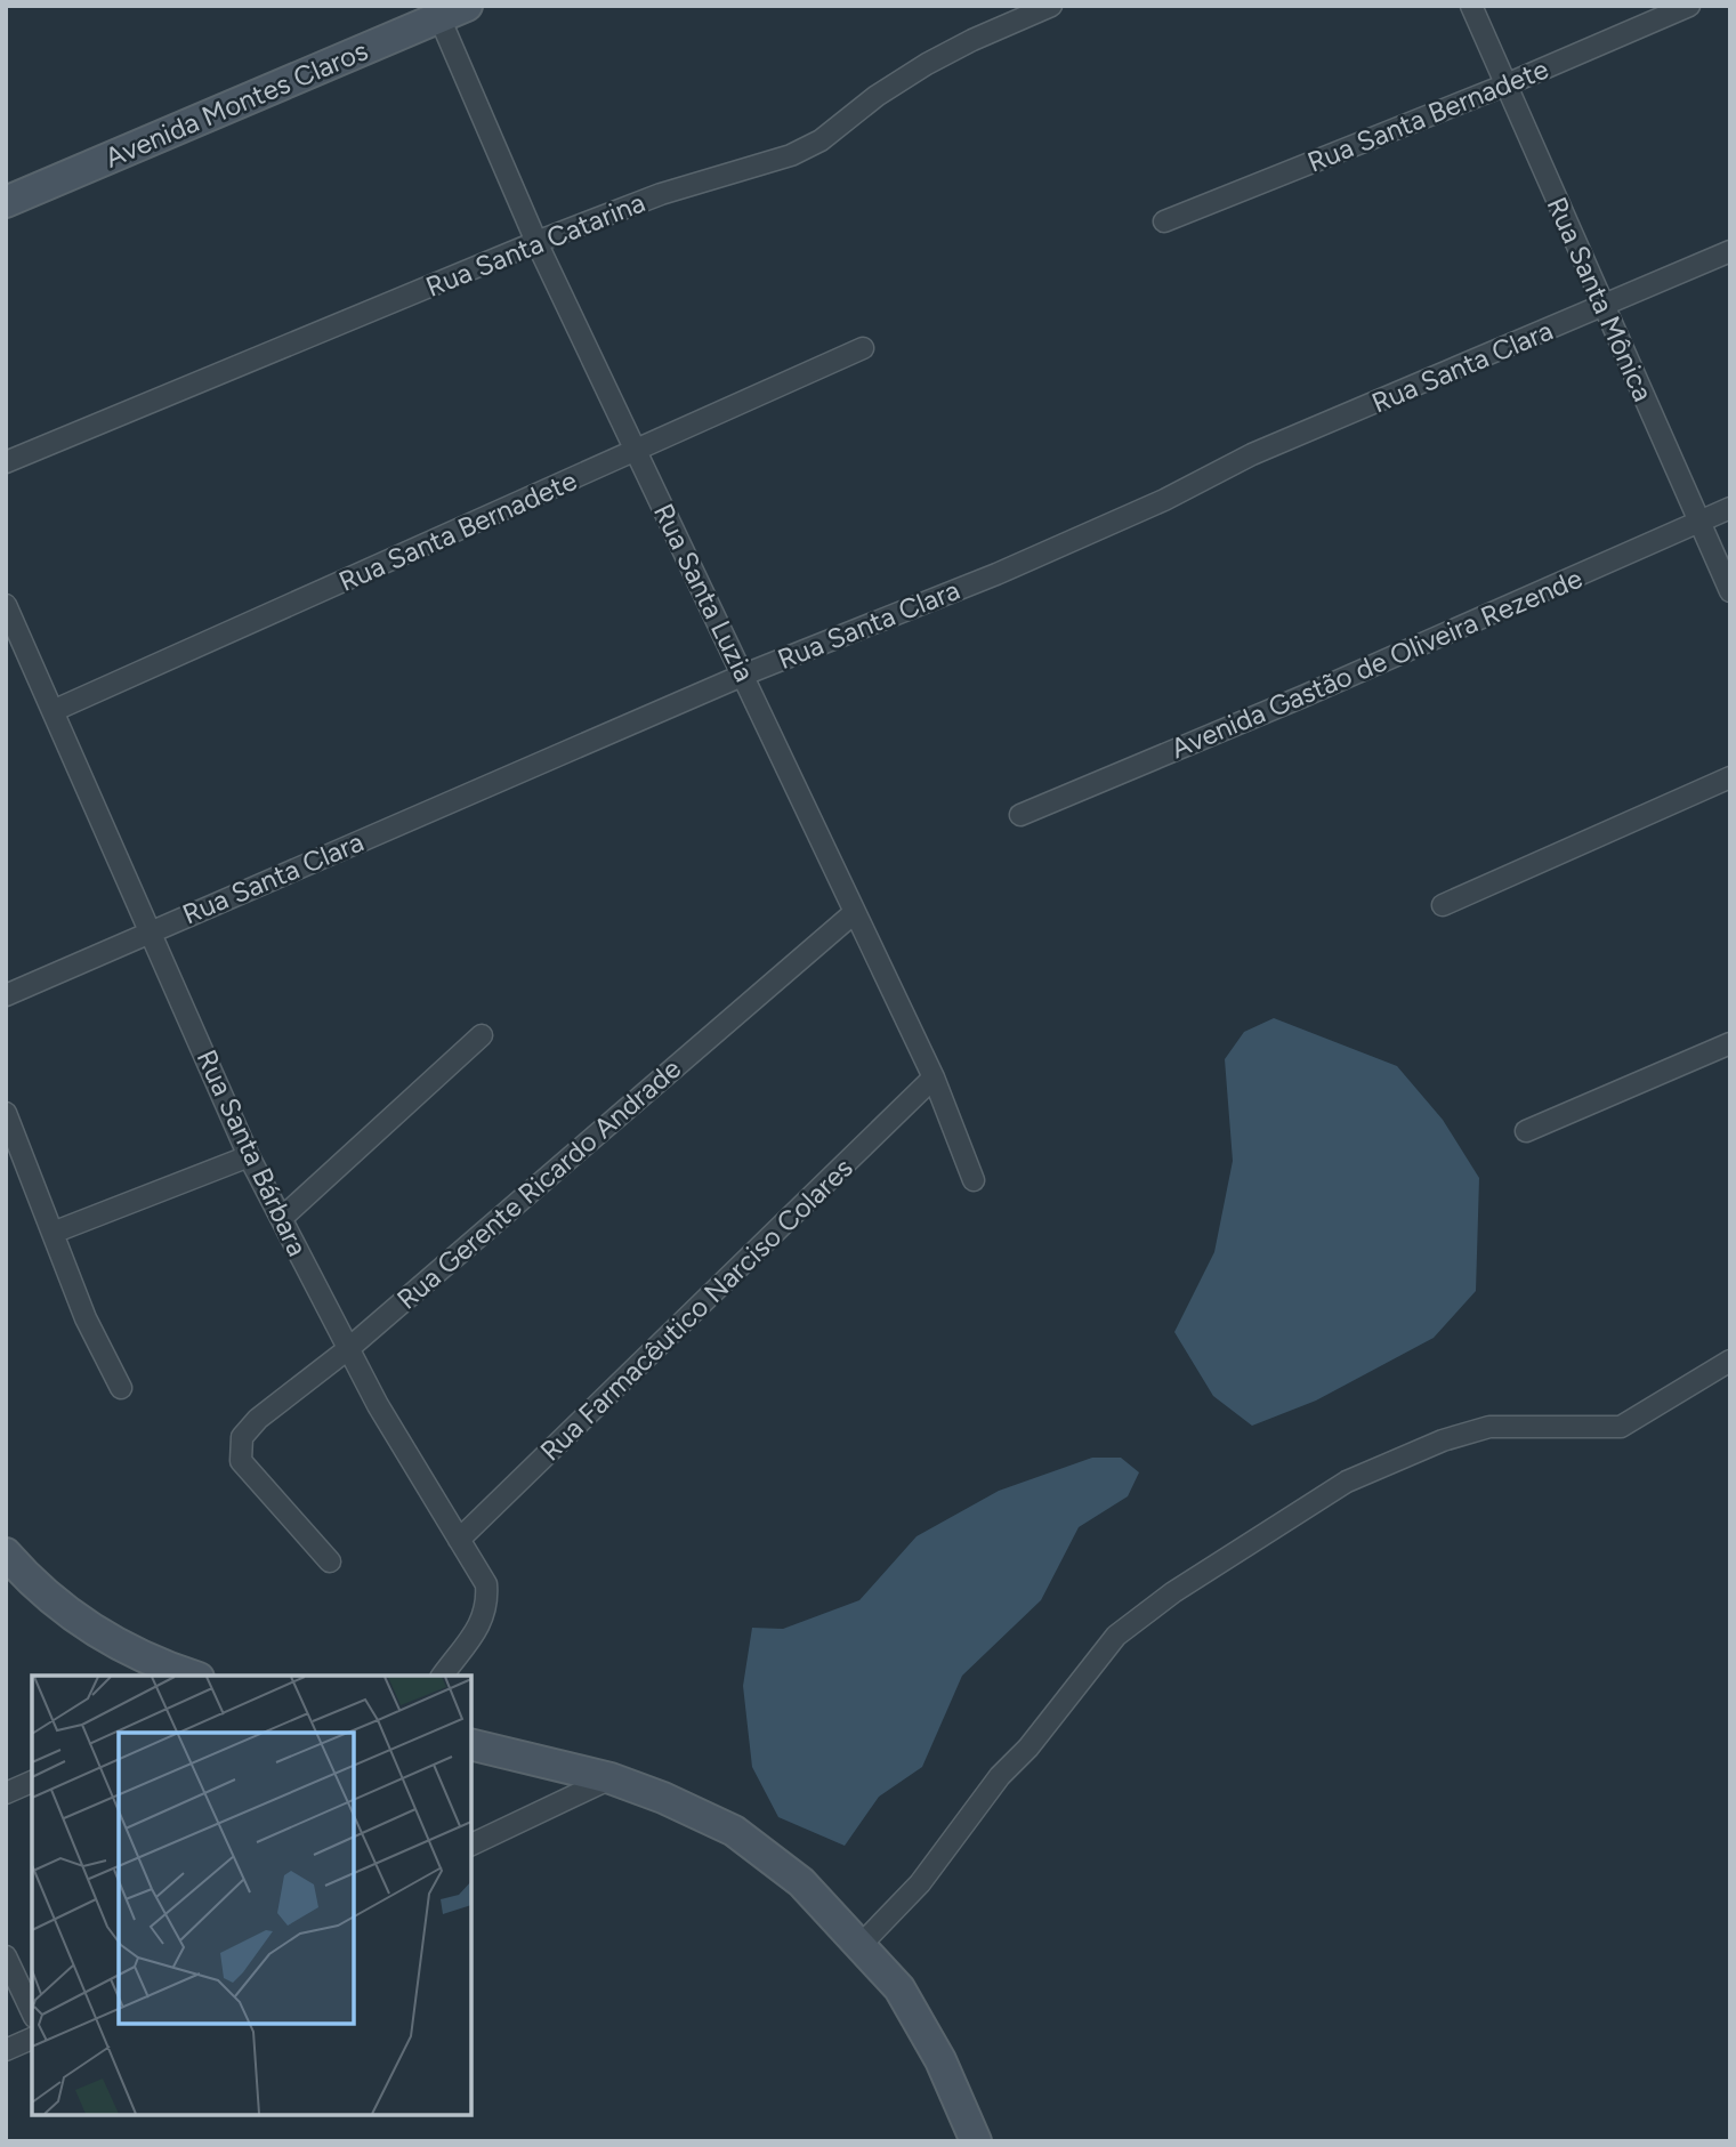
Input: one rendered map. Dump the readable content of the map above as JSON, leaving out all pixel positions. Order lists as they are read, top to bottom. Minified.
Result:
{"streets":{"street":["Avenida Montes Claros","Rua Santa Bernadete","Rua Santa Catarina","Rua Santa Mônica","Rua Santa Clara","Rua Santa Luzia","Avenida Gastão de Oliveira Rezende","Rua Santa Bárbara","Rua Gerente Ricardo Andrade","Rua Farmacêutico Narciso Colares"]},"crossings":[["Avenida Montes Claros","Rua Santa Luzia"],["Rua Santa Bernadete","Rua Santa Mônica"],["Rua Santa Bernadete","Rua Santa Luzia"],["Rua Santa Bernadete","Rua Santa Bárbara"],["Rua Santa Catarina","Rua Santa Luzia"],["Rua Santa Mônica","Rua Santa Clara"],["Rua Santa Mônica","Avenida Gastão de Oliveira Rezende"],["Rua Santa Clara","Rua Santa Luzia"],["Rua Santa Clara","Rua Santa Bárbara"],["Rua Santa Luzia","Rua Gerente Ricardo Andrade"],["Rua Santa Luzia","Rua Farmacêutico Narciso Colares"],["Rua Santa Bárbara","Rua Gerente Ricardo Andrade"],["Rua Santa Bárbara","Rua Farmacêutico Narciso Colares"]]}
